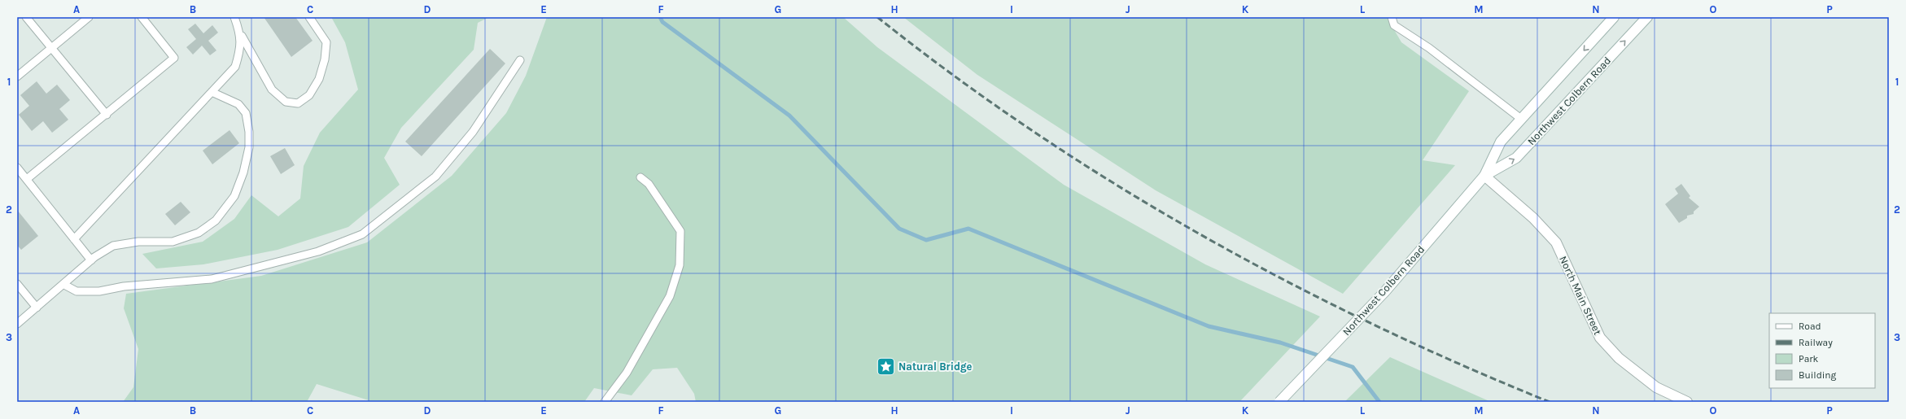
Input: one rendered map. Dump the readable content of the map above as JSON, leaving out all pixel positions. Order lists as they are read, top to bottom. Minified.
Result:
{"streets":{"main road":["Northwest Colbern Road","North Main Street"]},"crossings":[["Northwest Colbern Road","North Main Street"]],"places":{"place":["Natural Bridge"]},"legend":["Road","Railway","Park","Building"],"grid":{"columns":["A","B","C","D","E","F","G","H","I","J","K","L","M","N","O","P"],"rows":["1","2","3"]}}
